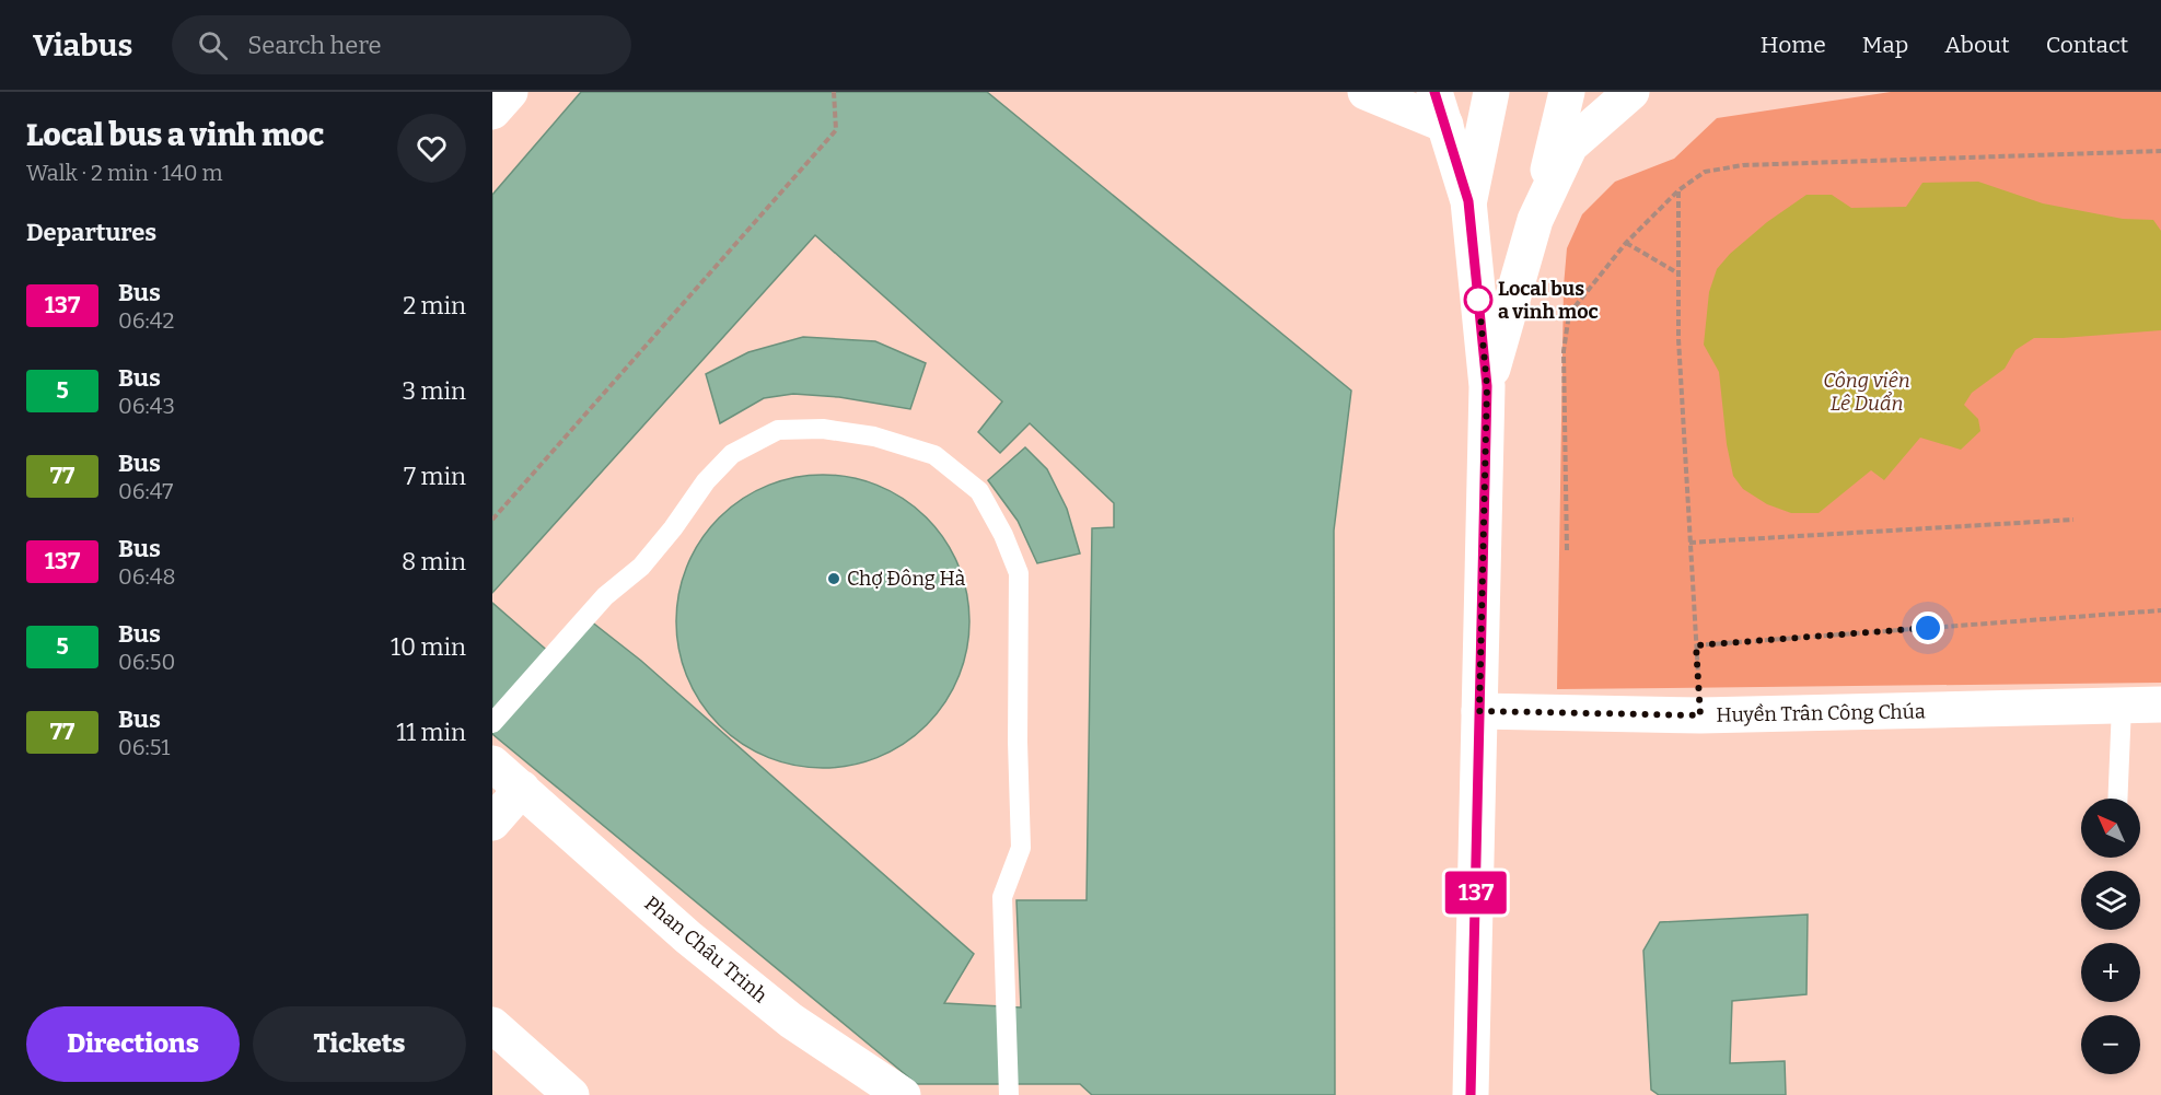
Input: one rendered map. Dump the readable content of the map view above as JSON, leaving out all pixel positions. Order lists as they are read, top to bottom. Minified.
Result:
{"streets":{"main road":["Huyền Trân Công Chúa","Phan Châu Trinh"]},"parks":["Công viên Lê Duẩn"],"places":["Local bus a vinh moc","Chợ Đông Hà"],"lines":["bus line 137"],"north":"top left","page":{"header":"Viabus","search":"Search here","nav":["Home","Map","About","Contact"],"heading":[["Local bus a vinh moc","Walk · 2 min · 140 m"],"Departures"],"on_map":"137","list":[{"mark":"137","name":"Bus","note":"06:42","value":"2 min"},{"mark":"5","name":"Bus","note":"06:43","value":"3 min"},{"mark":"77","name":"Bus","note":"06:47","value":"7 min"},{"mark":"137","name":"Bus","note":"06:48","value":"8 min"},{"mark":"5","name":"Bus","note":"06:50","value":"10 min"},{"mark":"77","name":"Bus","note":"06:51","value":"11 min"}],"map_buttons":["+","−"],"buttons":["Directions","Tickets"]}}
